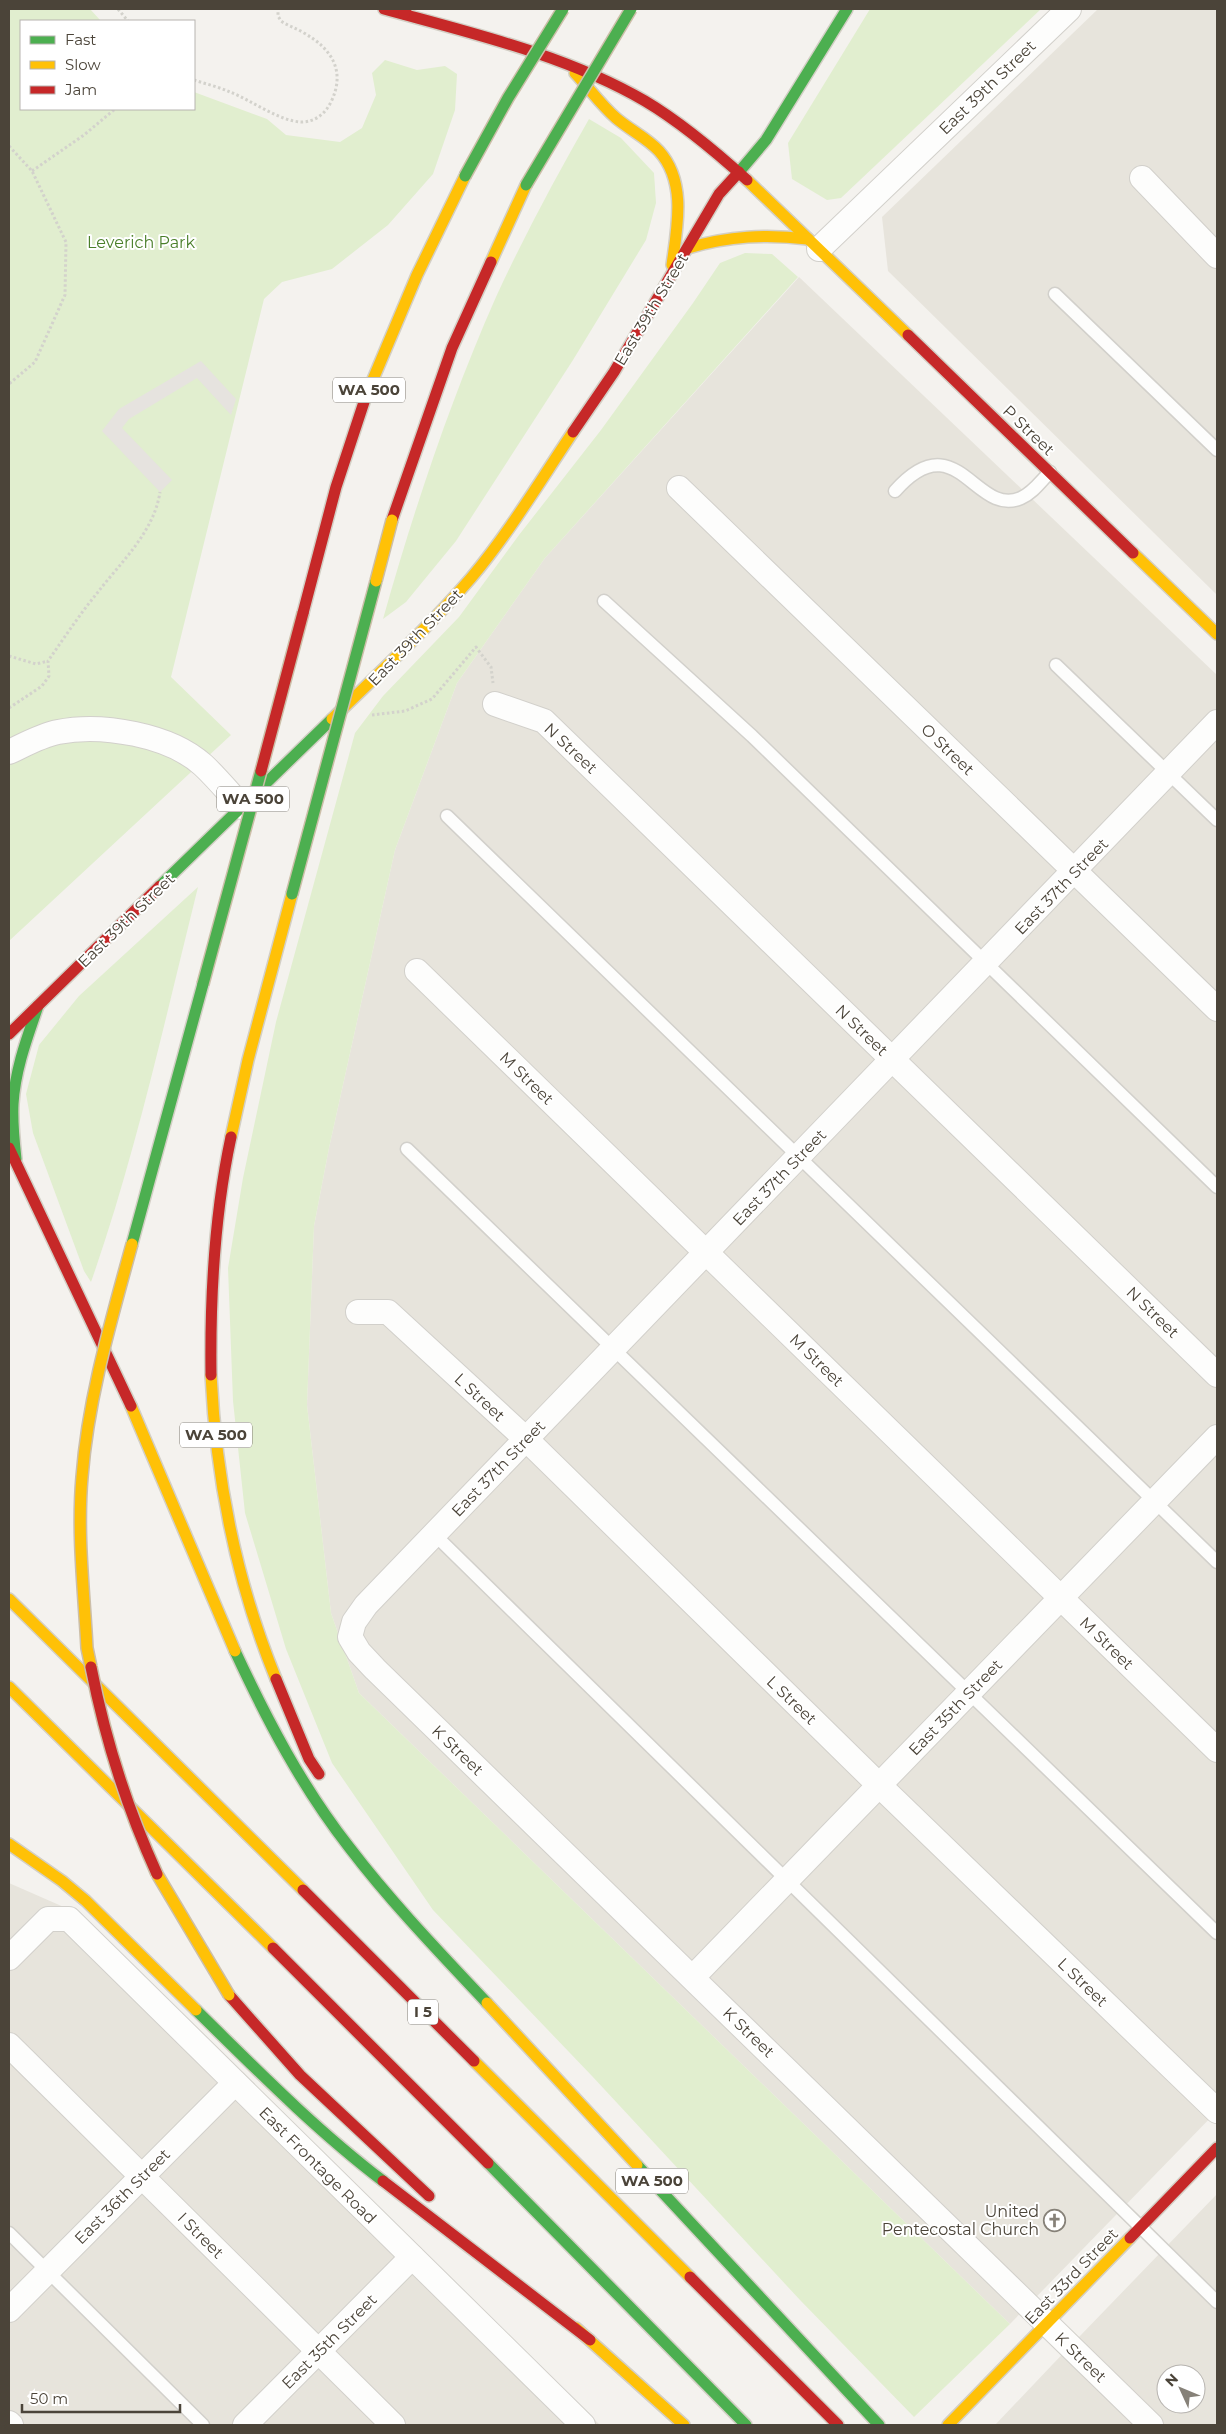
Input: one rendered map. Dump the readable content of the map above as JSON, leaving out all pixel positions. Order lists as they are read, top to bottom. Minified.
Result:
{"streets":{"main road":["East 39th Street","WA 500","P Street","I 5","East 33rd Street"],"street":["N Street","O Street","East 37th Street","M Street","L Street","East 35th Street","K Street","East Frontage Road","East 36th Street","I Street"]},"crossings":[["East 39th Street","P Street"],["N Street","East 37th Street"],["O Street","East 37th Street"],["East 37th Street","M Street"],["East 37th Street","L Street"],["East 37th Street","K Street"],["M Street","East 35th Street"],["L Street","East 35th Street"],["East 35th Street","K Street"],["East 35th Street","East Frontage Road"],["East 35th Street","I Street"],["K Street","East 33rd Street"],["East Frontage Road","East 36th Street"],["East 36th Street","I Street"]],"parks":["Leverich Park"],"places":{"church":["United Pentecostal Church"]},"legend":["Fast","Slow","Jam"],"scale_bar":"50 m","north":"top left"}
